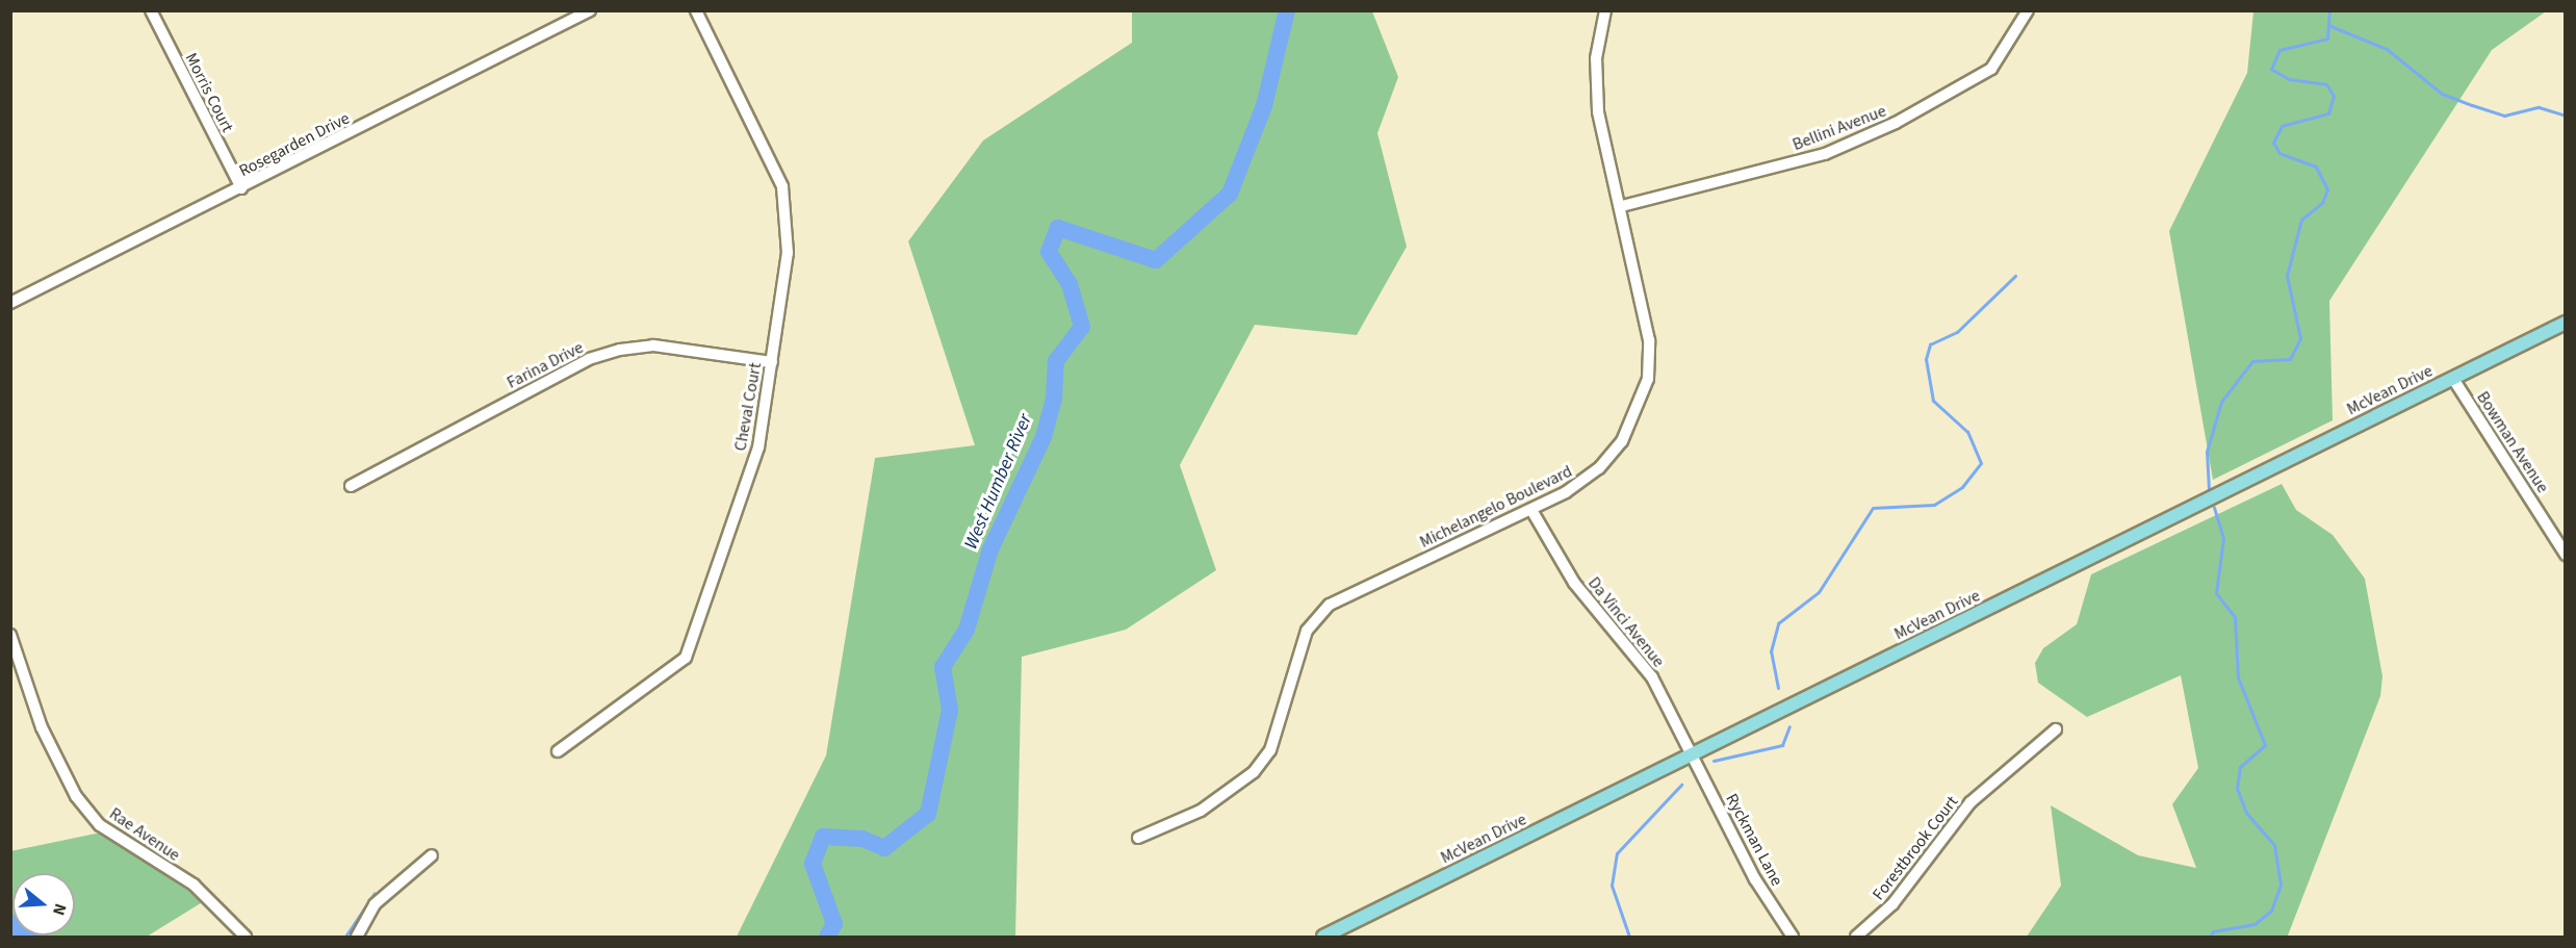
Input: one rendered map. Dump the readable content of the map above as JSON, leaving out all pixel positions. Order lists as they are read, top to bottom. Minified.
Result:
{"streets":{"main road":["McVean Drive"],"street":["Morris Court","Bellini Avenue","Rosegarden Drive","Farina Drive","Cheval Court","Bowman Avenue","Michelangelo Boulevard","Da Vinci Avenue","Rae Avenue","Ryckman Lane","Forestbrook Court"]},"crossings":[["Morris Court","Rosegarden Drive"],["Bellini Avenue","Michelangelo Boulevard"],["Farina Drive","Cheval Court"],["McVean Drive","Bowman Avenue"],["McVean Drive","Da Vinci Avenue"],["McVean Drive","Ryckman Lane"],["Michelangelo Boulevard","Da Vinci Avenue"],["Da Vinci Avenue","Ryckman Lane"]],"water":["West Humber River"],"north":"right"}
